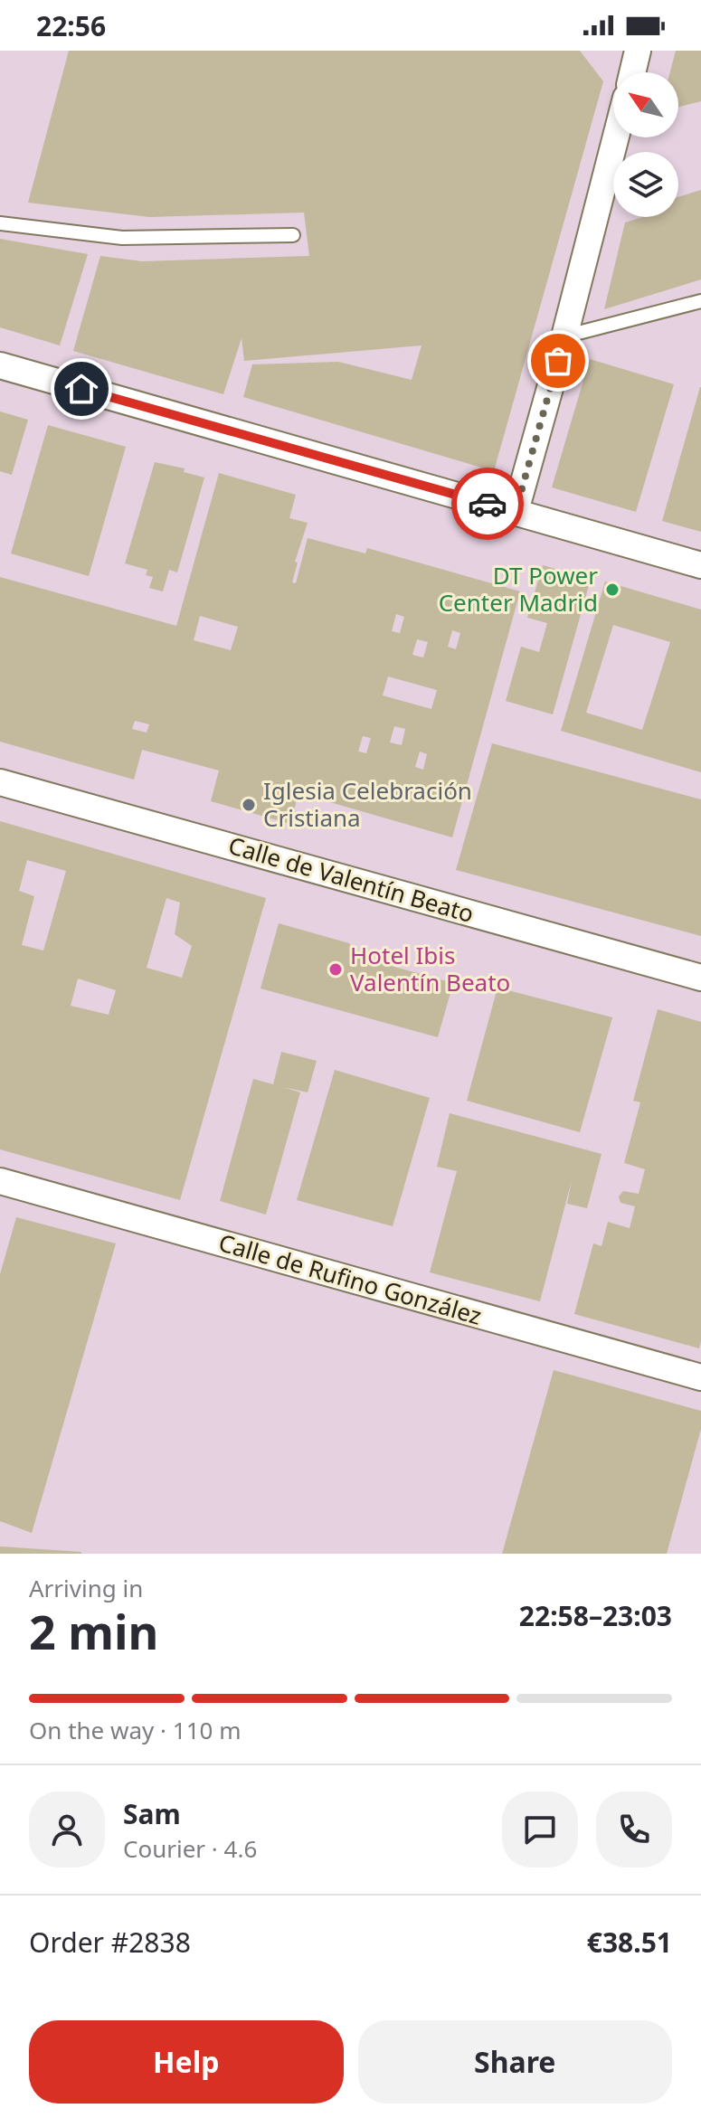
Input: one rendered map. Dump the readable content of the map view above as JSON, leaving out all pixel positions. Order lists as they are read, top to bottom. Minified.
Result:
{"streets":{"street":["Calle de Valentín Beato","Calle de Rufino González"]},"places":["DT Power Center Madrid","Iglesia Celebración Cristiana","Hotel Ibis Valentín Beato"],"north":"top left","page":{"status":"22:56","heading":["2 min","Arriving in","22:58–23:03"],"panel":["Sam","Courier · 4.6","Order #2838","€38.51"],"bar":"On the way · 110 m","buttons":["Help","Share"]}}
